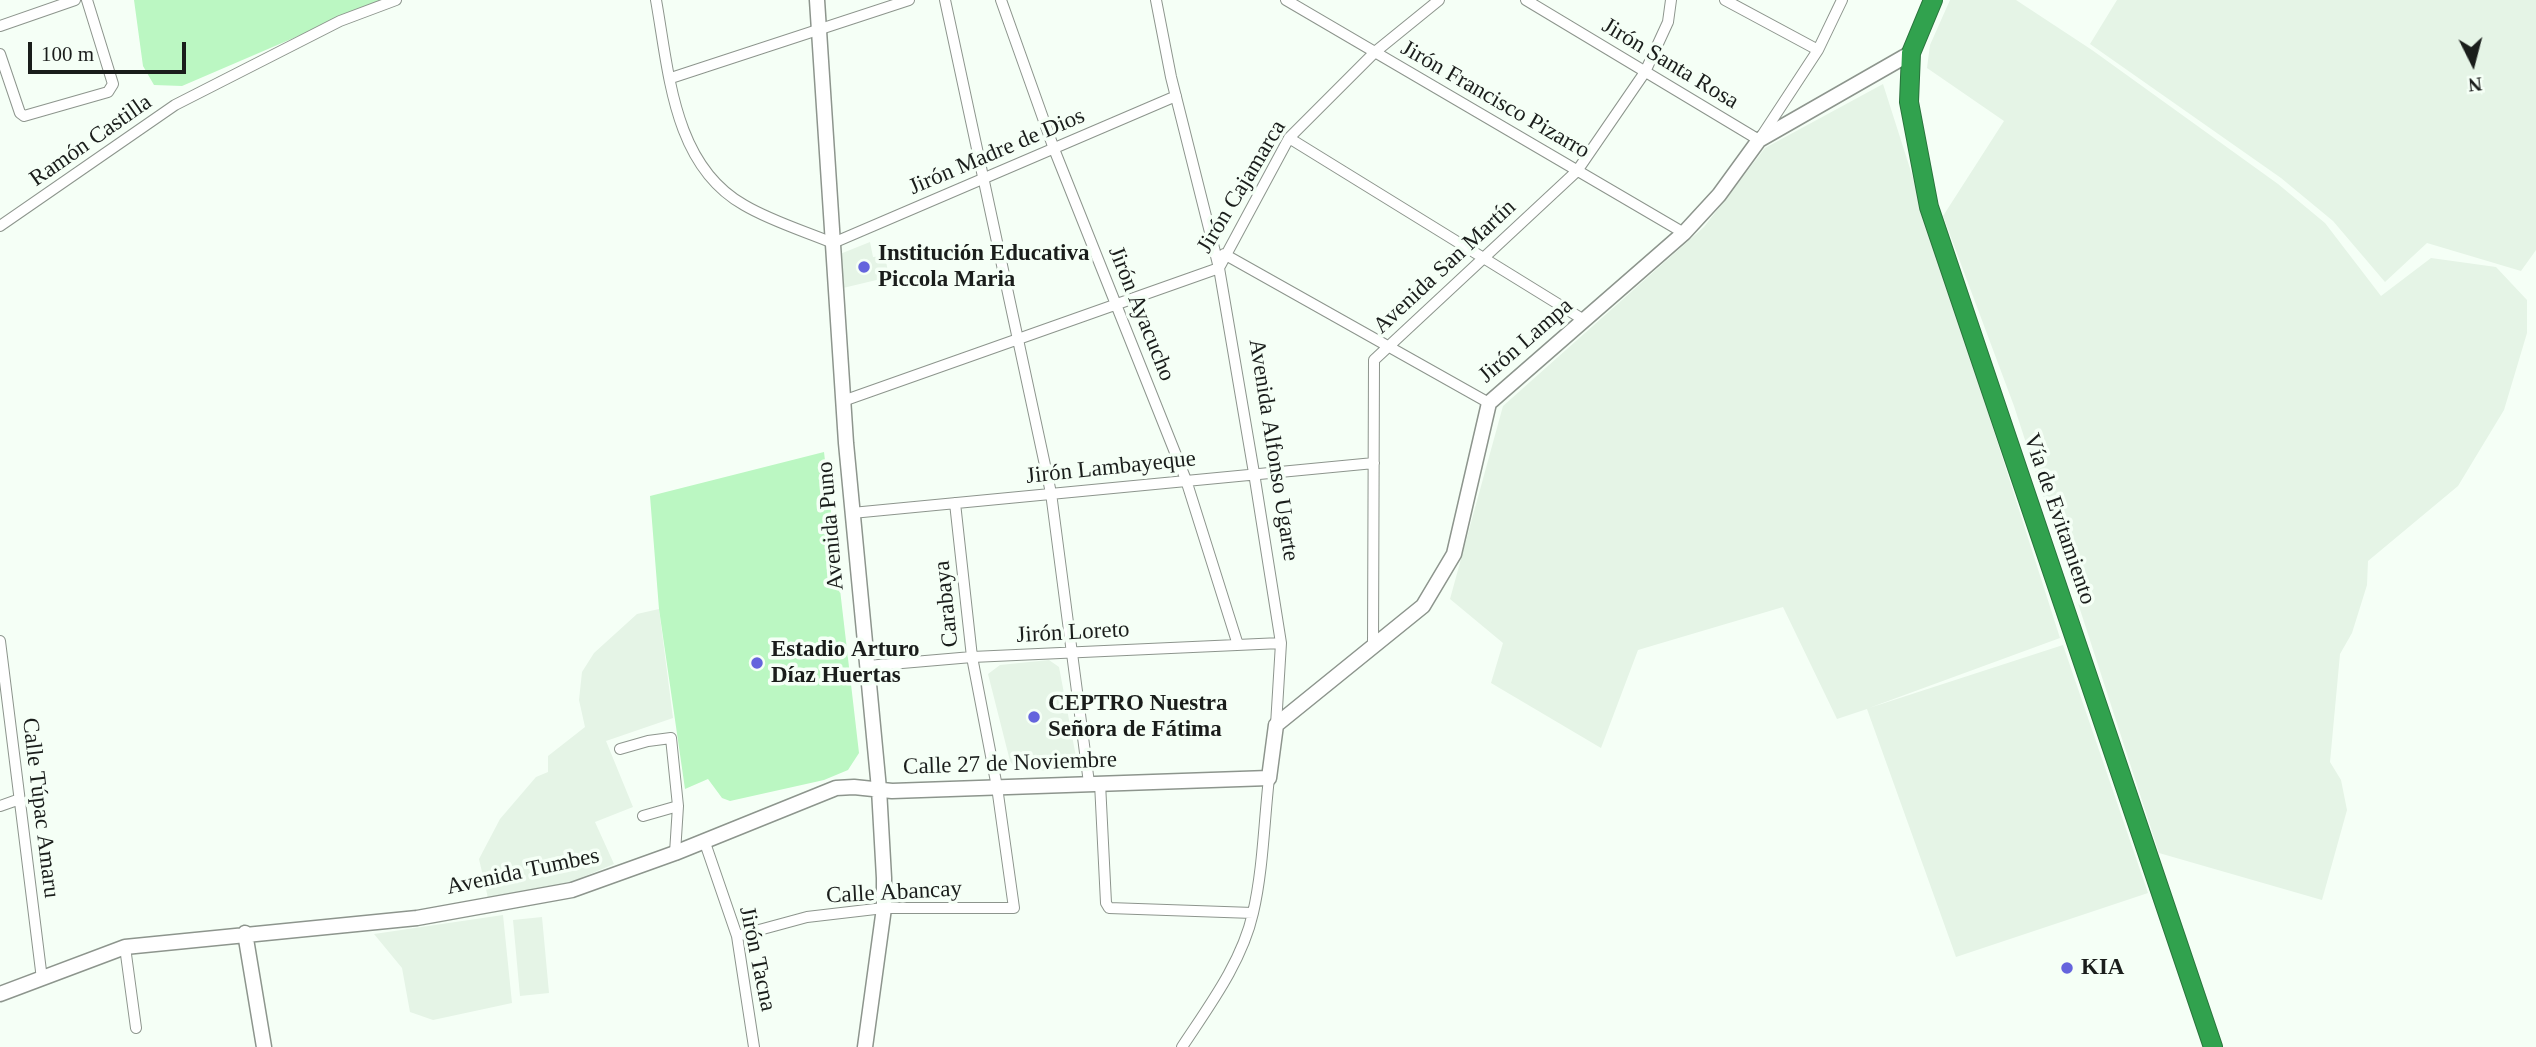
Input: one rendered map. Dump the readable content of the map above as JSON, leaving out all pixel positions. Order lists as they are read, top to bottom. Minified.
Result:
{"streets":{"highway":["Vía de Evitamiento"],"street":["Jirón Santa Rosa","Jirón Francisco Pizarro","Ramón Castilla","Jirón Madre de Dios","Jirón Cajamarca","Avenida San Martín","Jirón Ayacucho","Jirón Lampa","Avenida Alfonso Ugarte","Jirón Lambayeque","Avenida Puno","Carabaya","Jirón Loreto","Calle 27 de Noviembre","Calle Túpac Amaru","Avenida Tumbes","Calle Abancay","Jirón Tacna"]},"crossings":[["Jirón Santa Rosa","Avenida San Martín"],["Jirón Santa Rosa","Jirón Lampa"],["Jirón Francisco Pizarro","Jirón Cajamarca"],["Jirón Francisco Pizarro","Avenida San Martín"],["Jirón Francisco Pizarro","Jirón Lampa"],["Jirón Madre de Dios","Jirón Ayacucho"],["Jirón Madre de Dios","Avenida Alfonso Ugarte"],["Jirón Madre de Dios","Avenida Puno"],["Jirón Cajamarca","Jirón Ayacucho"],["Jirón Cajamarca","Avenida Alfonso Ugarte"],["Jirón Cajamarca","Avenida Puno"],["Avenida San Martín","Jirón Lampa"],["Avenida San Martín","Jirón Lambayeque"],["Jirón Ayacucho","Jirón Lambayeque"],["Jirón Ayacucho","Jirón Loreto"],["Jirón Lampa","Avenida Alfonso Ugarte"],["Avenida Alfonso Ugarte","Jirón Lambayeque"],["Avenida Alfonso Ugarte","Jirón Loreto"],["Avenida Alfonso Ugarte","Calle 27 de Noviembre"],["Jirón Lambayeque","Avenida Puno"],["Jirón Lambayeque","Carabaya"],["Avenida Puno","Jirón Loreto"],["Avenida Puno","Calle 27 de Noviembre"],["Avenida Puno","Avenida Tumbes"],["Avenida Puno","Calle Abancay"],["Carabaya","Jirón Loreto"],["Carabaya","Calle 27 de Noviembre"],["Carabaya","Calle Abancay"],["Calle 27 de Noviembre","Avenida Tumbes"],["Avenida Tumbes","Jirón Tacna"],["Calle Abancay","Jirón Tacna"]],"places":["Institución Educativa Piccola Maria","Estadio Arturo Díaz Huertas","CEPTRO Nuestra Señora de Fátima","KIA"],"scale_bar":"100 m","north":"bottom"}
